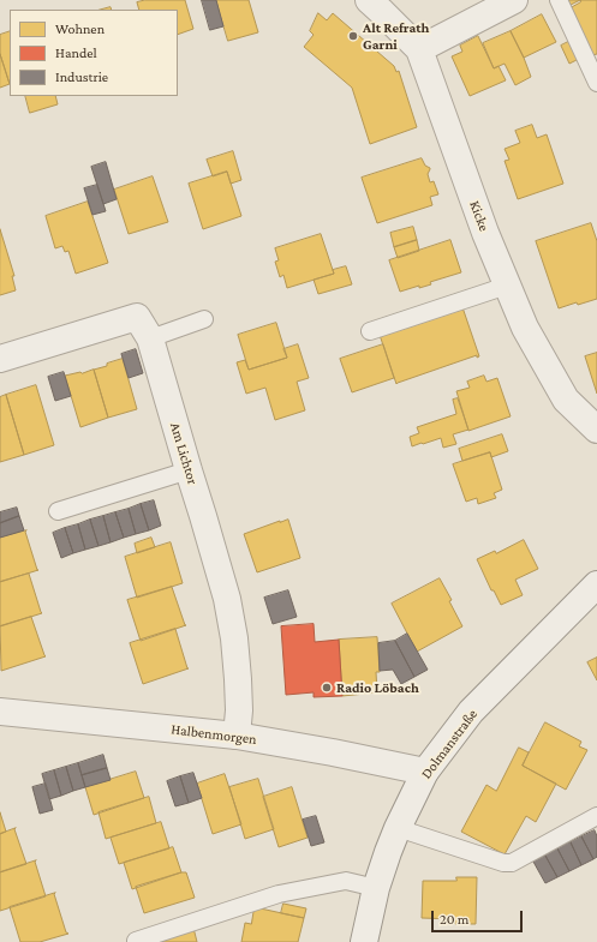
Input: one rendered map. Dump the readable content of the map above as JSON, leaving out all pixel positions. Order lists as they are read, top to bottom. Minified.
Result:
{"streets":{"street":["Kicke","Am Lichtor","Halbenmorgen","Dolmanstraße"]},"crossings":[["Am Lichtor","Halbenmorgen"],["Halbenmorgen","Dolmanstraße"]],"places":["Alt Refrath Garni","Radio Löbach"],"legend":["Wohnen","Handel","Industrie"],"scale_bar":"20 m"}
